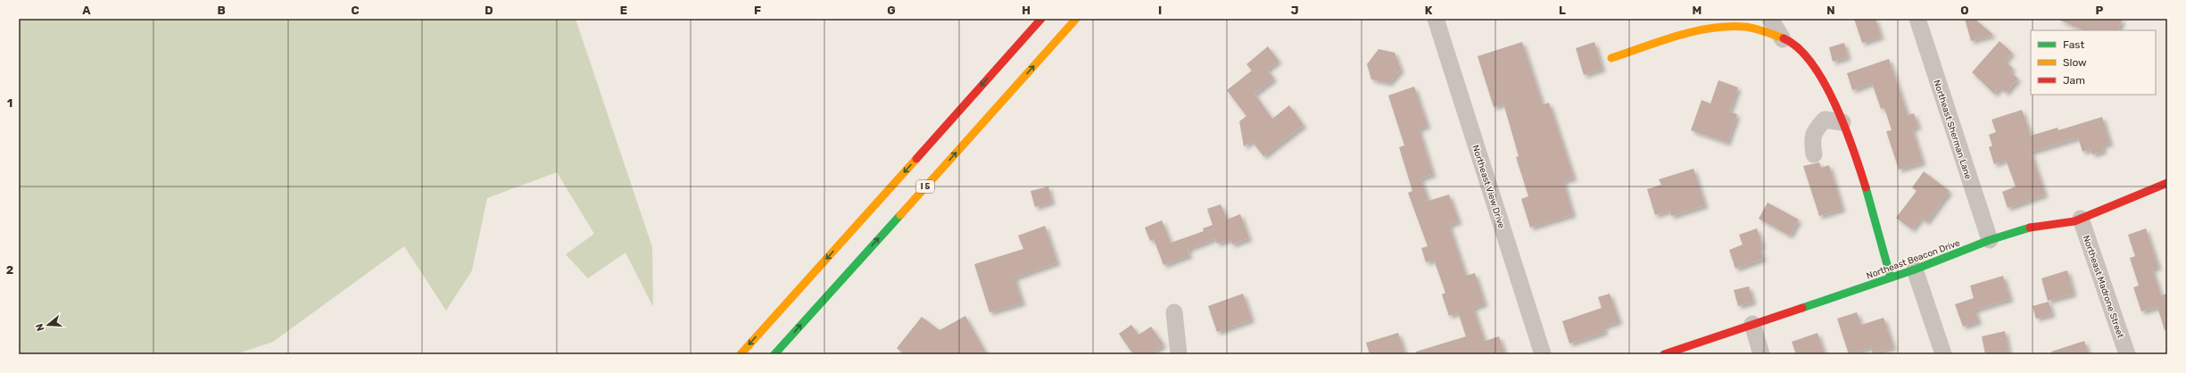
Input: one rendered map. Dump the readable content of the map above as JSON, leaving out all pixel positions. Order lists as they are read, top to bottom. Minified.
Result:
{"streets":{"main road":["I 5","Northeast Beacon Drive"],"street":["Northeast Sherman Lane","Northeast View Drive","Northeast Madrone Street"]},"crossings":[["Northeast Sherman Lane","Northeast Beacon Drive"],["Northeast Beacon Drive","Northeast Madrone Street"]],"legend":["Fast","Slow","Jam"],"north":"left","grid":{"columns":["A","B","C","D","E","F","G","H","I","J","K","L","M","N","O","P"],"rows":["1","2"]}}
